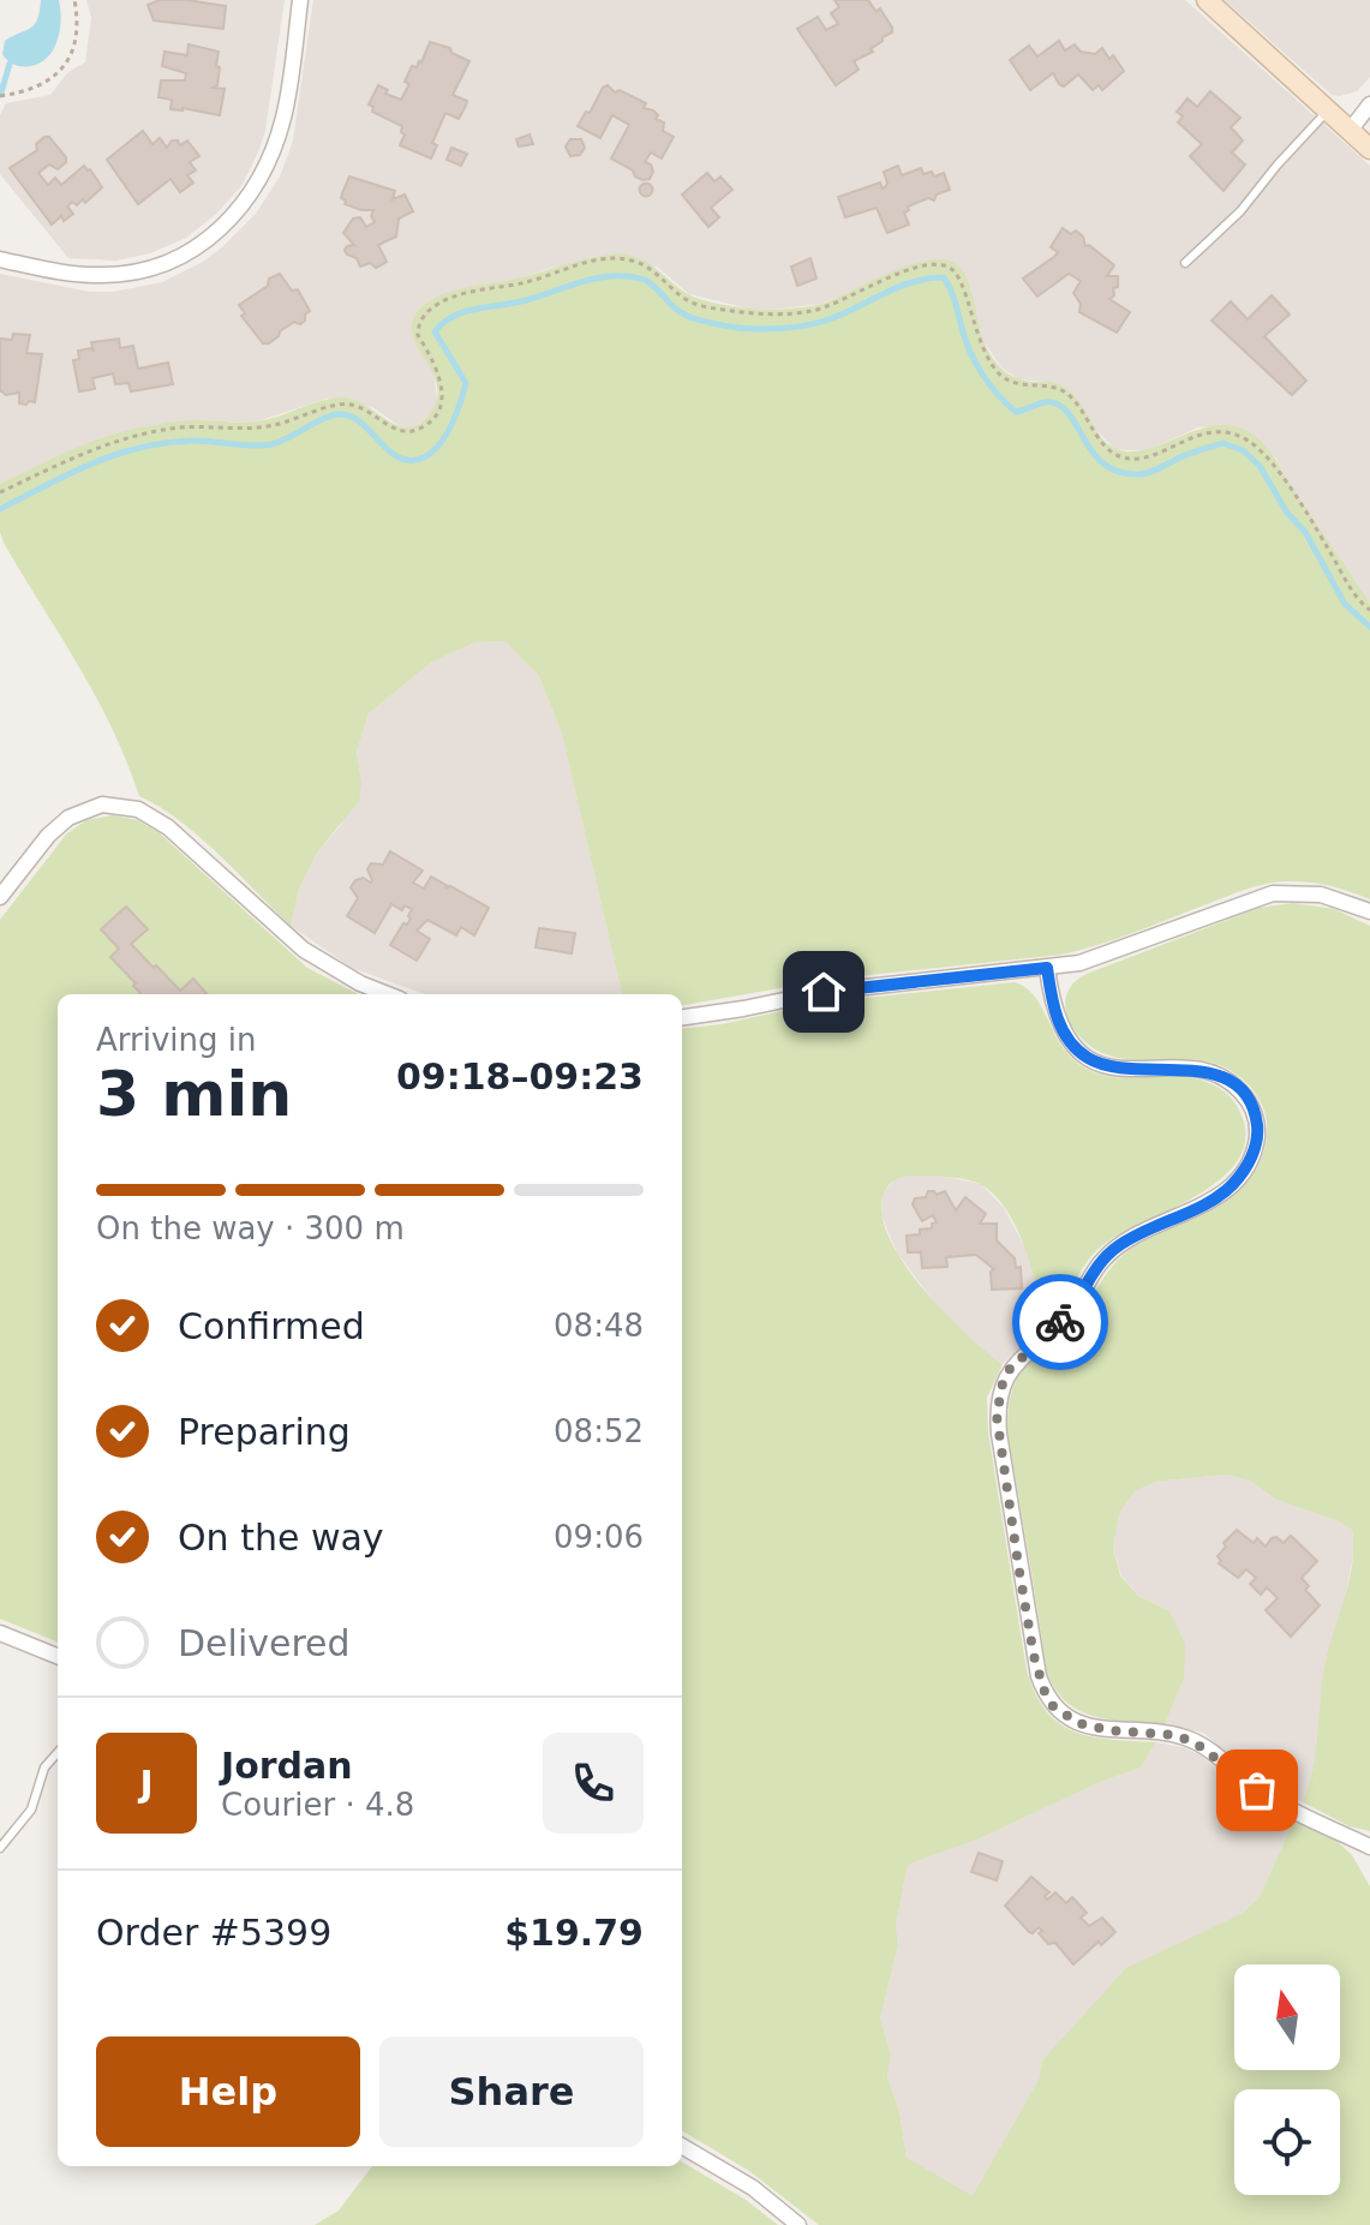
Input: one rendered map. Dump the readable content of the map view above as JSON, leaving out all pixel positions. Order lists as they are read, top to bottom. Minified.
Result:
{"north":"top","page":{"heading":["3 min","Arriving in","09:18–09:23"],"panel":["Jordan","Courier · 4.8","Order #5399","$19.79"],"bar":"On the way · 300 m","list":[["Confirmed","08:48"],["Preparing","08:52"],["On the way","09:06"],"Delivered"],"round":"J","buttons":["Help","Share"]}}
